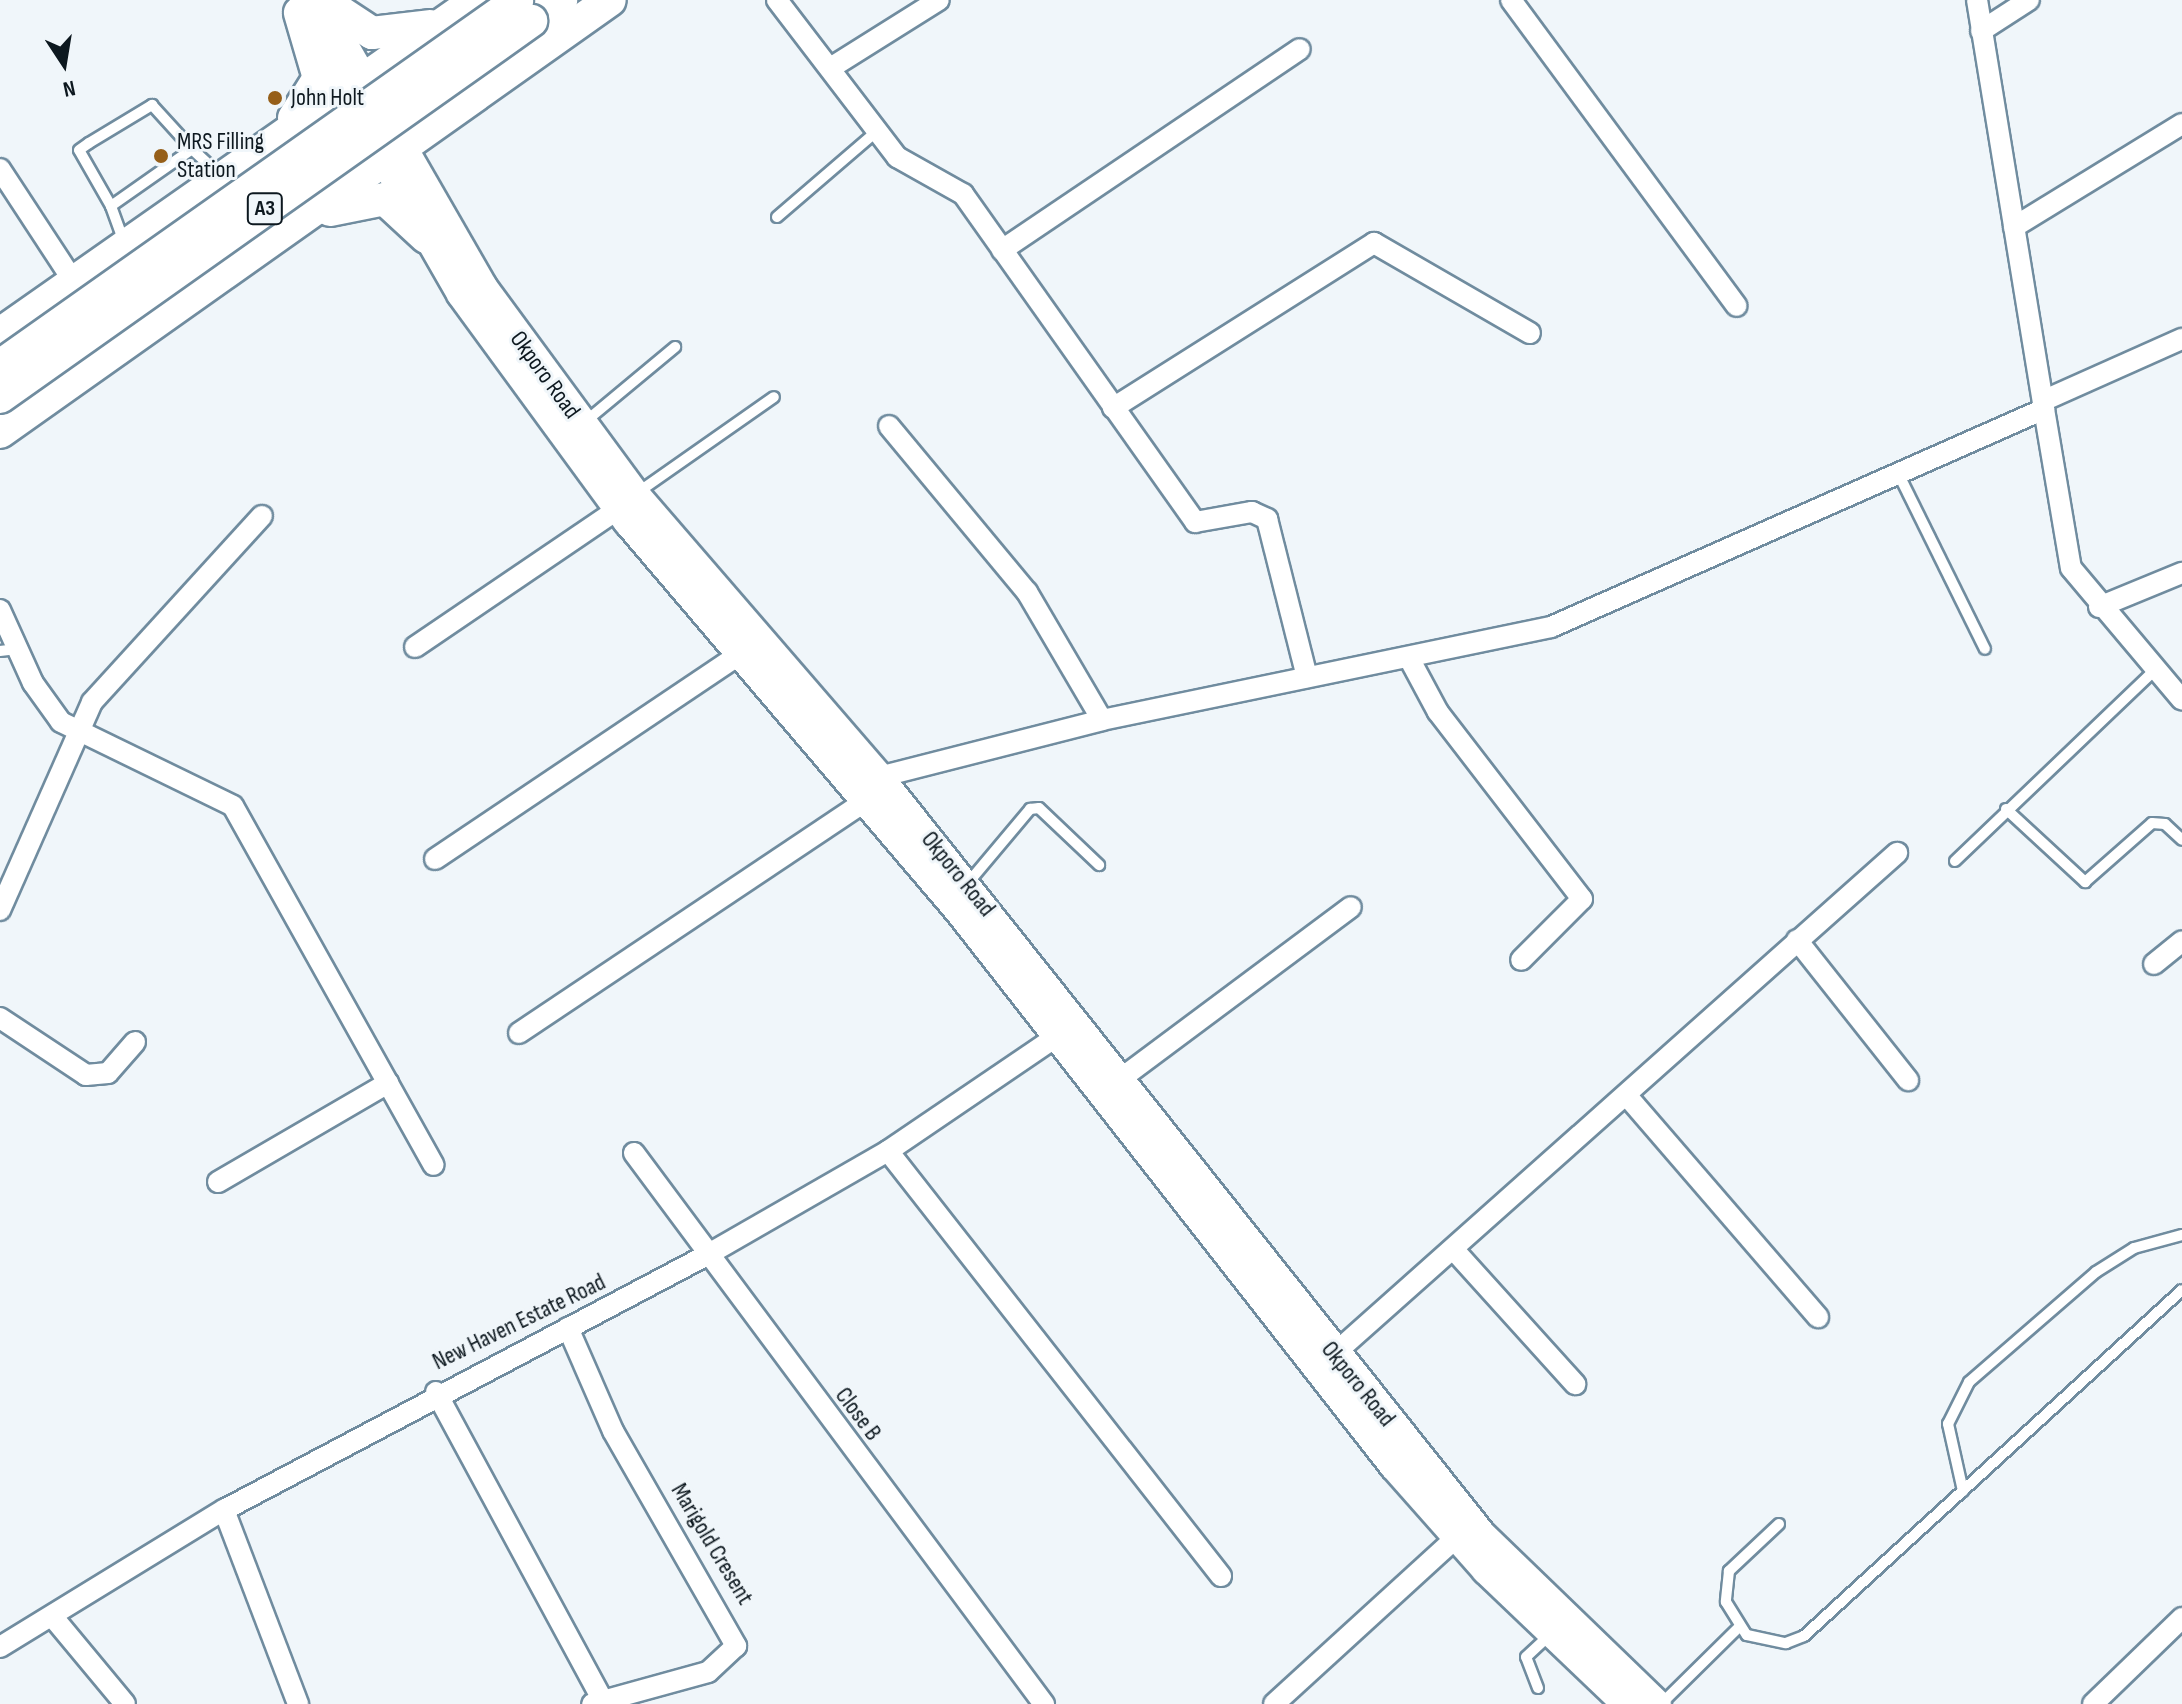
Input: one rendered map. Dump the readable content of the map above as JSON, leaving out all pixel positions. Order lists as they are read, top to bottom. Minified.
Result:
{"streets":{"main road":["A3","Okporo Road"],"street":["New Haven Estate Road","Close B","Marigold Cresent"]},"crossings":[["Okporo Road","New Haven Estate Road"],["New Haven Estate Road","Close B"],["New Haven Estate Road","Marigold Cresent"]],"places":["John Holt","MRS Filling Station"],"north":"bottom"}
